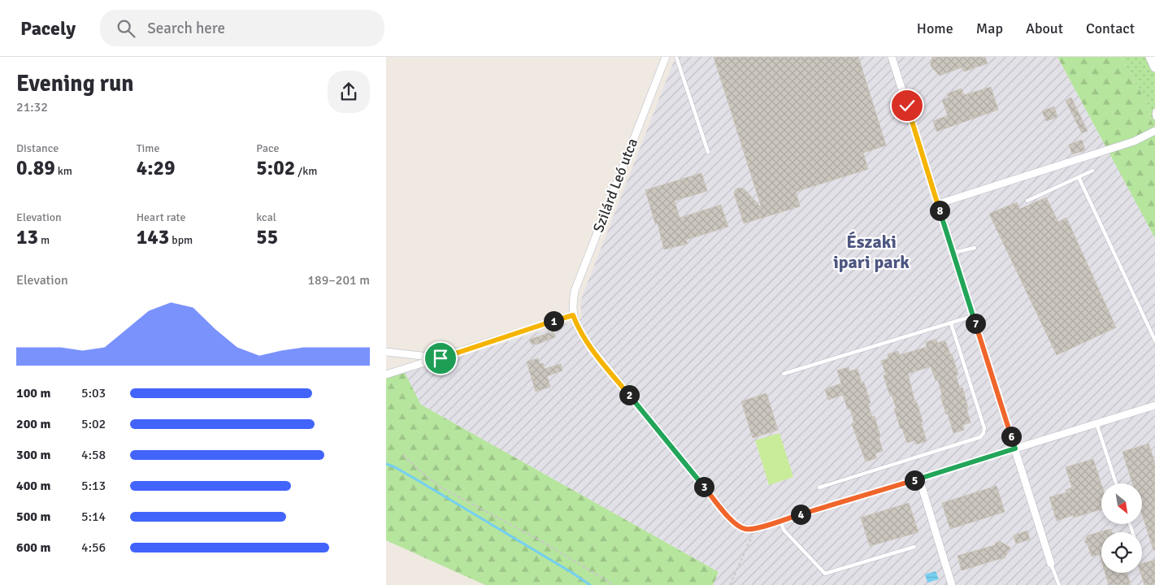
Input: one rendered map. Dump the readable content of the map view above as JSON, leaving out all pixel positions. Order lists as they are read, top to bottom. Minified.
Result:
{"streets":{"street":["Szilárd Leó utca"]},"districts":["Északi ipari park"],"north":"bottom right","page":{"header":"Pacely","search":"Search here","nav":["Home","Map","About","Contact"],"heading":["Evening run","21:32"],"stats":[["Distance","0.89 km"],["Time","4:29"],["Pace","5:02 /km"],["Elevation","13 m"],["Heart rate","143 bpm"],["kcal","55"]],"pins":["8","1","7","2","6","5","3","4"],"chart":["Elevation","189–201 m"],"list":[{"name":"100 m","note":"5:03"},{"name":"200 m","note":"5:02"},{"name":"300 m","note":"4:58"},{"name":"400 m","note":"5:13"},{"name":"500 m","note":"5:14"},{"name":"600 m","note":"4:56"}]}}
